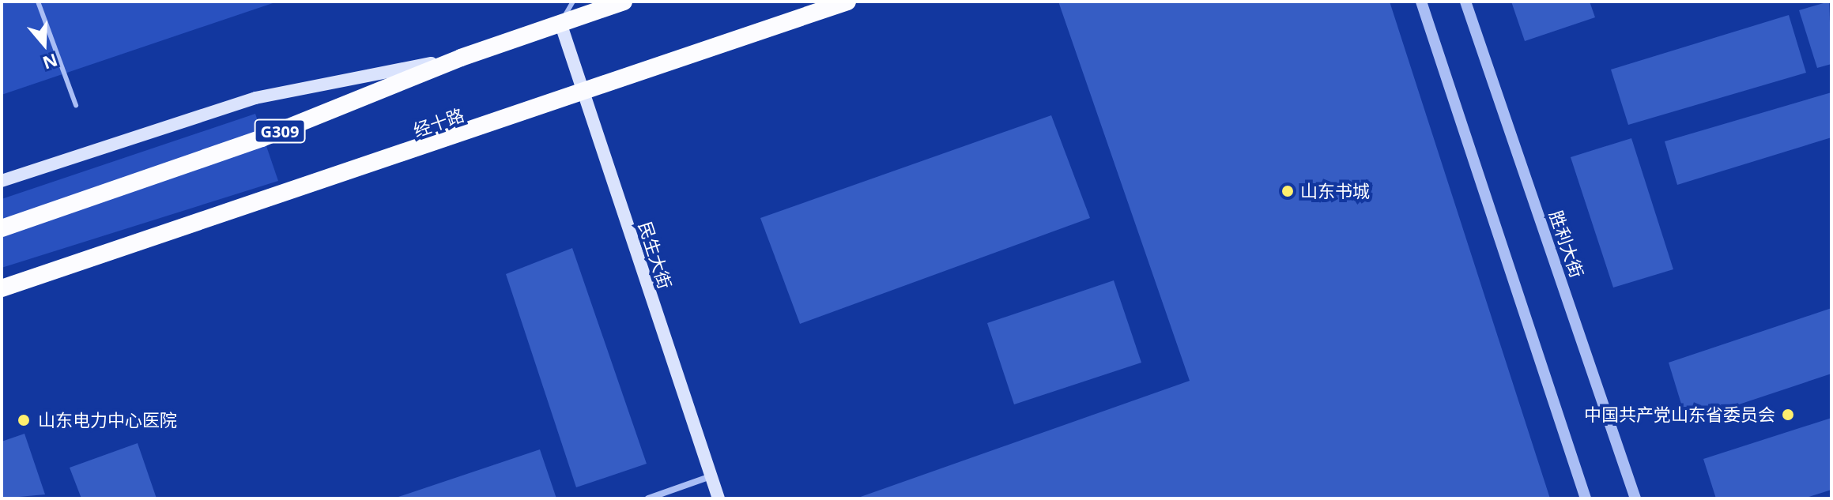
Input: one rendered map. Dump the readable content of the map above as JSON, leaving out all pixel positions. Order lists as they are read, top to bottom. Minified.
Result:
{"streets":{"highway":["经十路","G309"],"main road":["民生大街"],"street":["胜利大街"]},"crossings":[["经十路","民生大街"],["G309","民生大街"]],"places":["山东书城","中国共产党山东省委员会","山东电力中心医院"],"north":"bottom"}
